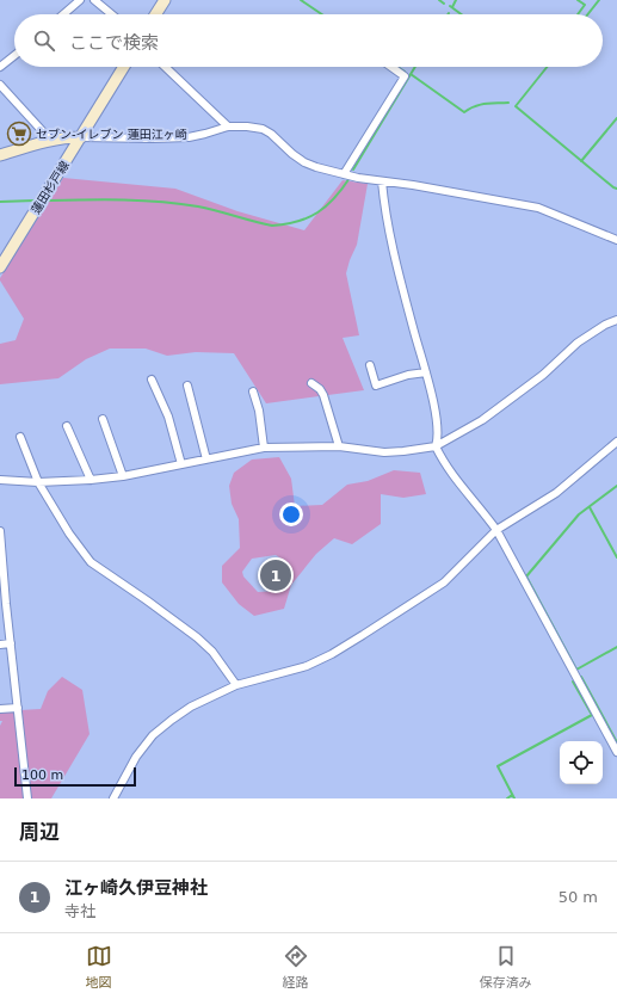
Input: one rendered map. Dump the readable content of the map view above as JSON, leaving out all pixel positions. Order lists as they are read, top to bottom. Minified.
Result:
{"streets":{"main road":["蓮田杉戸線"]},"places":{"supermarket":["セブン-イレブン 蓮田江ヶ崎"]},"scale_bar":"100 m","page":{"search":"ここで検索","pins":"1","scale":"100 m","heading":"周辺","list":[{"mark":"1","name":"江ヶ崎久伊豆神社","note":"寺社","value":"50 m"}],"nav":["地図","経路","保存済み"]}}
